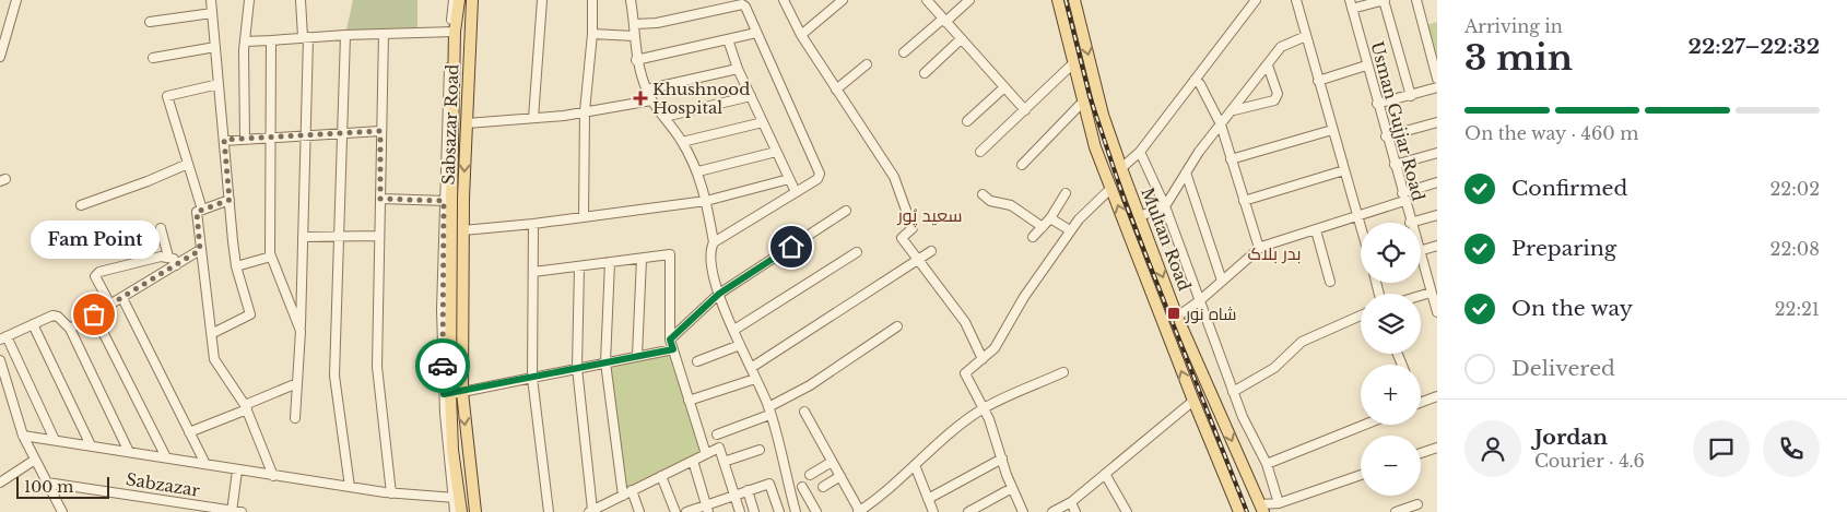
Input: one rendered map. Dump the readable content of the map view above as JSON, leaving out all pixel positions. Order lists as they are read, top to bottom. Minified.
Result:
{"streets":{"main road":["Sabsazar Road","Multan Road"],"street":["Usman Gujjar Road","Sabzazar"]},"districts":["سعید پُور","بدر بلاک"],"places":{"health":["Khushnood Hospital"],"transit":["شاہ نور"],"other":["Fam Point"]},"scale_bar":"100 m","page":{"heading":["3 min","Arriving in","22:27–22:32"],"panel":["Jordan","Courier · 4.6"],"bar":"On the way · 460 m","list":[["Confirmed","22:02"],["Preparing","22:08"],["On the way","22:21"],"Delivered"],"bubble":"Fam Point","map_buttons":["+","−"],"scale":"100 m"}}
